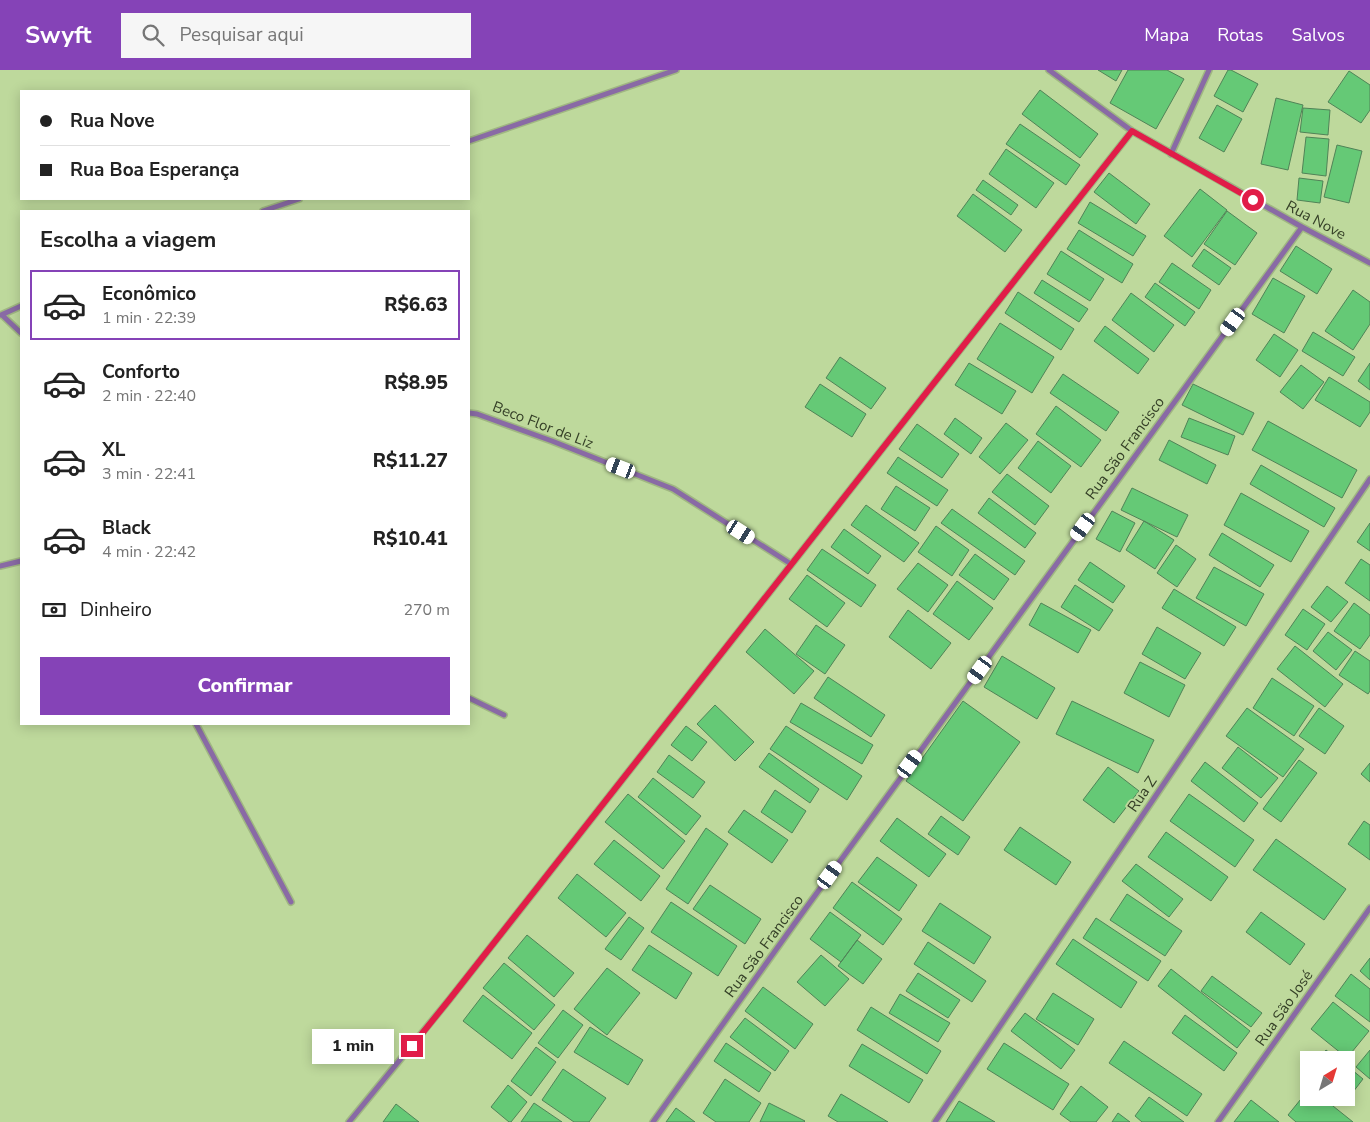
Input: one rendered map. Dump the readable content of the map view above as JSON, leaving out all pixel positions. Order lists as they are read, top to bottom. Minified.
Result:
{"streets":{"street":["Rua Nove","Beco Flor de Liz","Rua São Francisco","Rua Z","Rua São José"]},"crossings":[["Rua Nove","Rua São Francisco"]],"north":"top right","page":{"header":"Swyft","search":"Pesquisar aqui","nav":["Mapa","Rotas","Salvos"],"banner":["Rua Nove","Rua Boa Esperança"],"heading":"Escolha a viagem","list":[{"name":"Econômico","note":"1 min · 22:39","value":"R$6.63"},{"name":"Conforto","note":"2 min · 22:40","value":"R$8.95"},{"name":"XL","note":"3 min · 22:41","value":"R$11.27"},{"name":"Black","note":"4 min · 22:42","value":"R$10.41"}],"pay":["Dinheiro","270 m"],"buttons":"Confirmar","bubble":"1 min"}}
